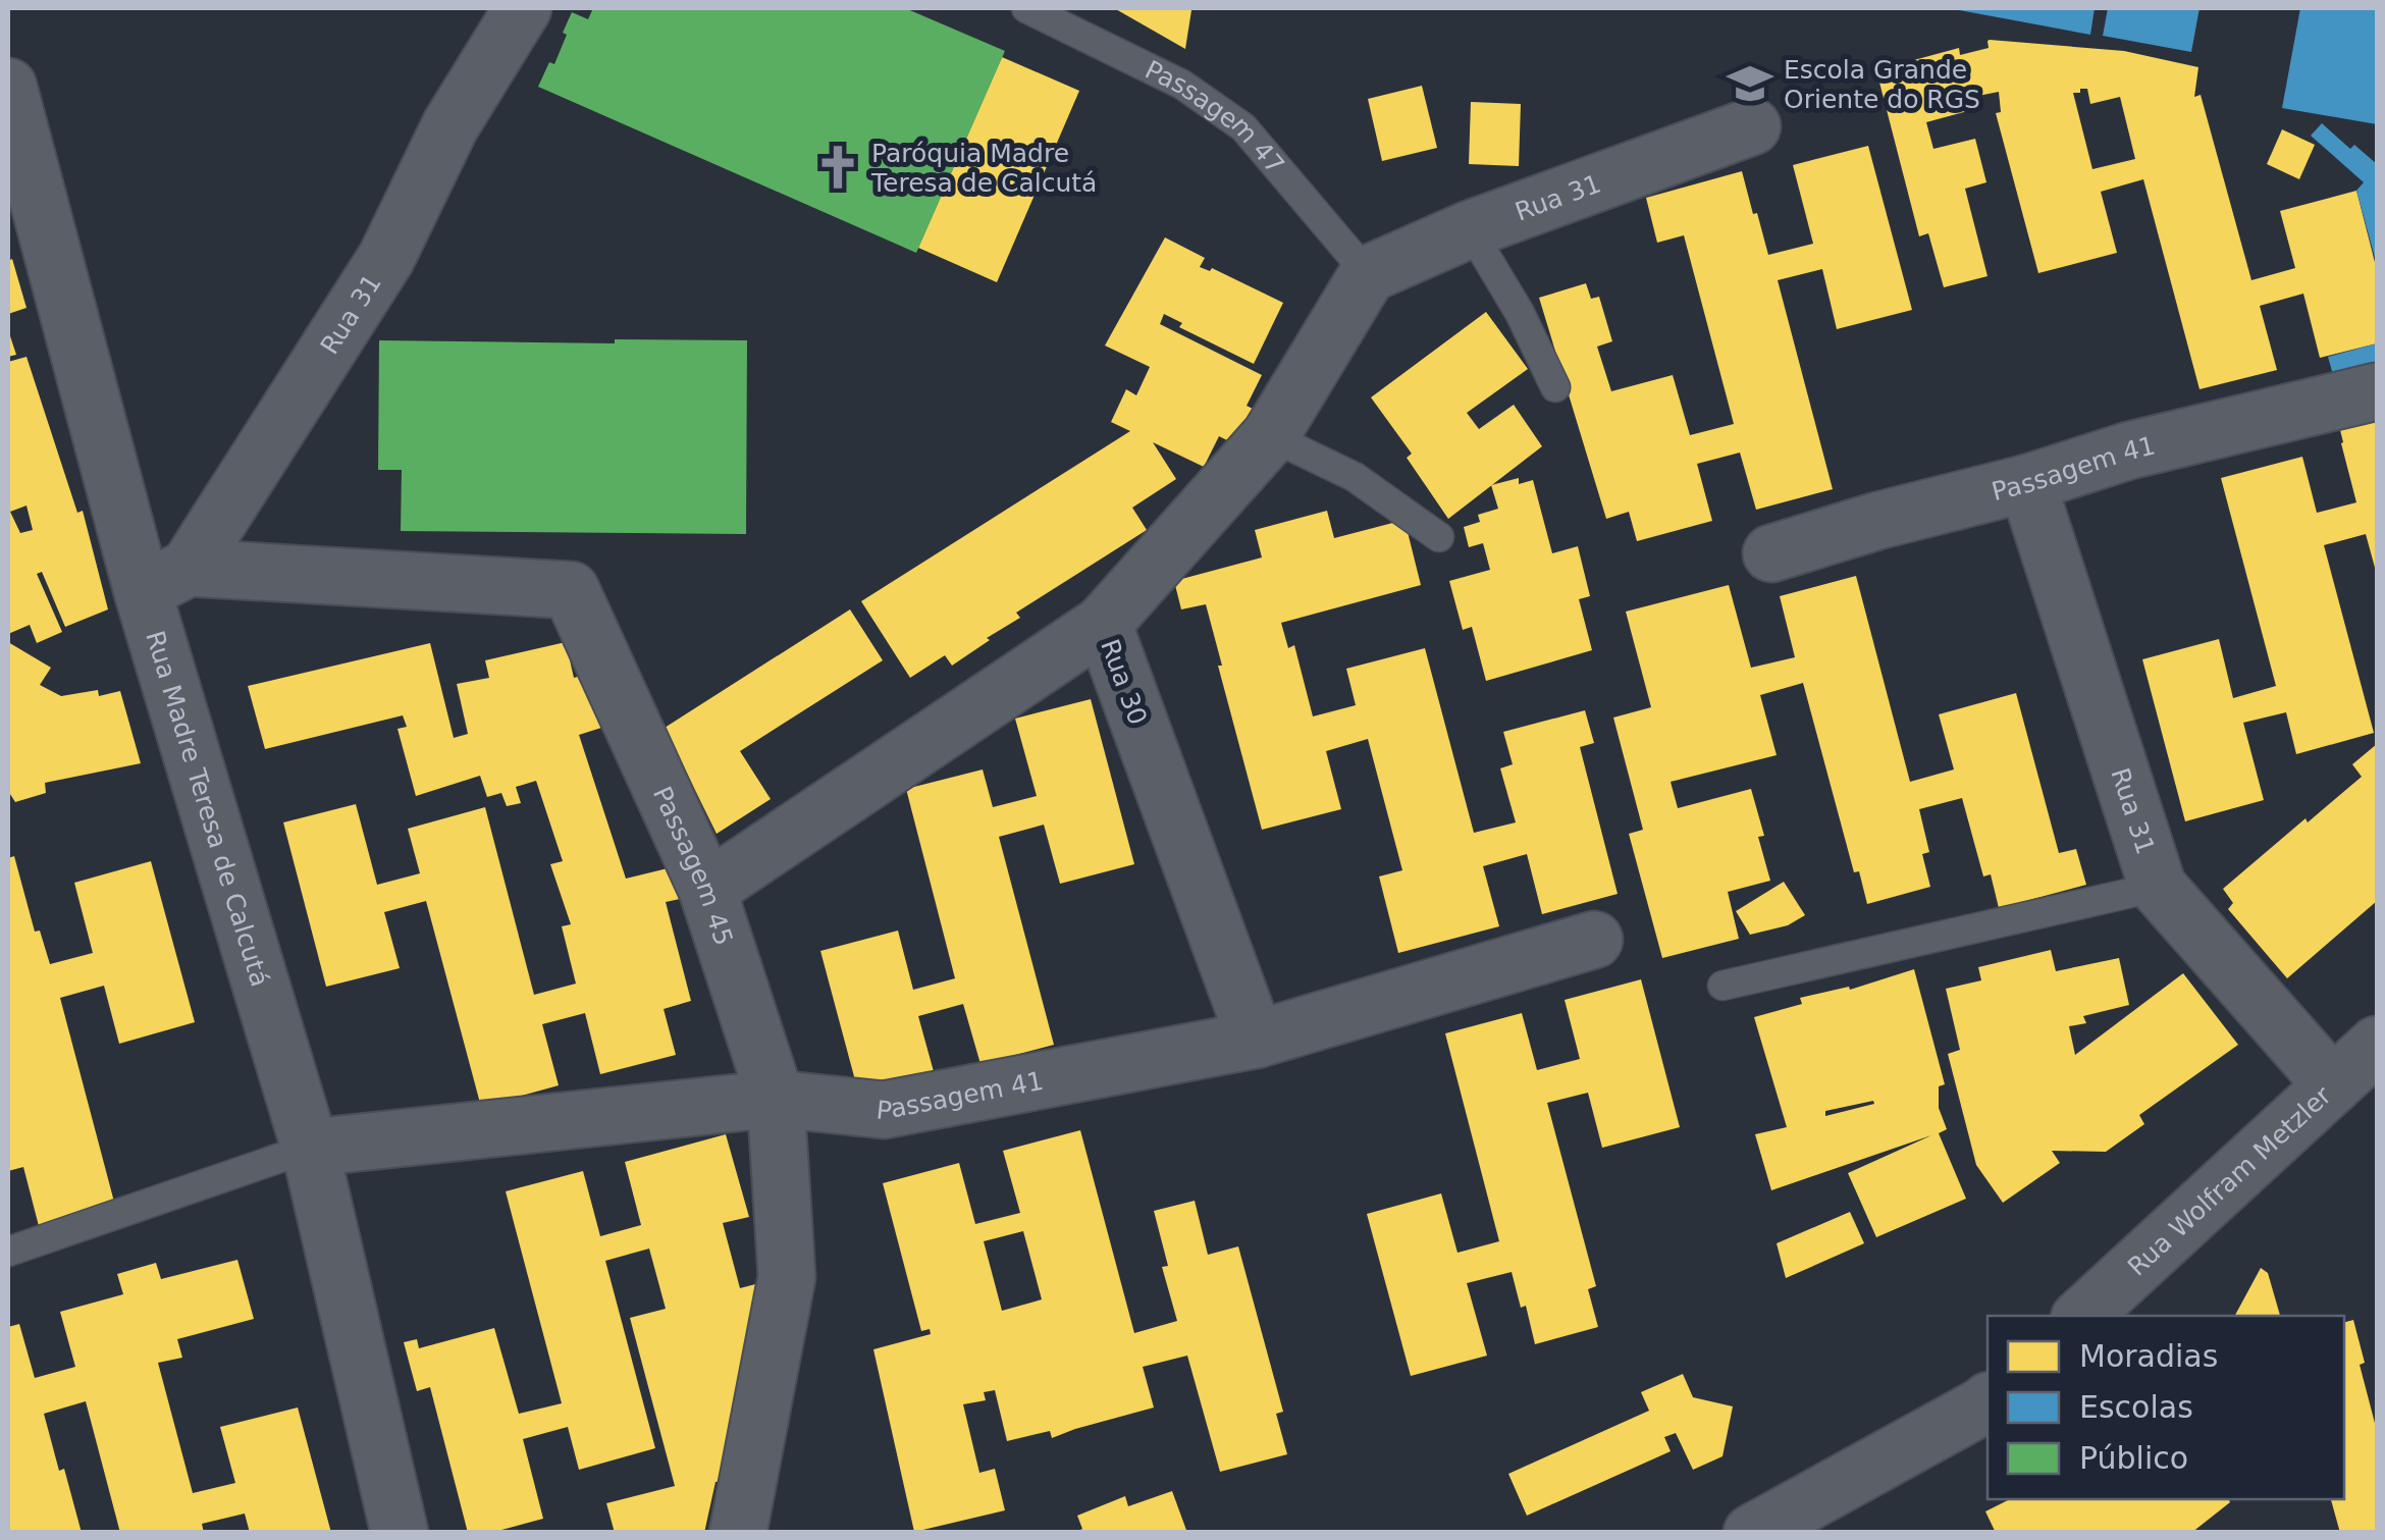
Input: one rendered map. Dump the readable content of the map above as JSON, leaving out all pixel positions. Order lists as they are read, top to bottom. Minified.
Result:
{"streets":{"street":["Rua 31","Passagem 41","Rua 30","Rua Madre Teresa de Calcutá","Passagem 45","Rua Wolfram Metzler"],"lane":["Passagem 47"]},"crossings":[["Passagem 47","Rua 31"],["Passagem 47","Rua 30"],["Rua 31","Passagem 41"],["Rua 31","Rua 30"],["Rua 31","Rua Madre Teresa de Calcutá"],["Rua 31","Passagem 45"],["Rua 31","Rua Wolfram Metzler"],["Passagem 41","Rua 30"],["Passagem 41","Rua Madre Teresa de Calcutá"],["Passagem 41","Passagem 45"],["Rua Madre Teresa de Calcutá","Passagem 45"]],"places":{"school or university":["Escola Grande Oriente do RGS"],"church":["Paróquia Madre Teresa de Calcutá"]},"legend":["Moradias","Escolas","Público"]}
